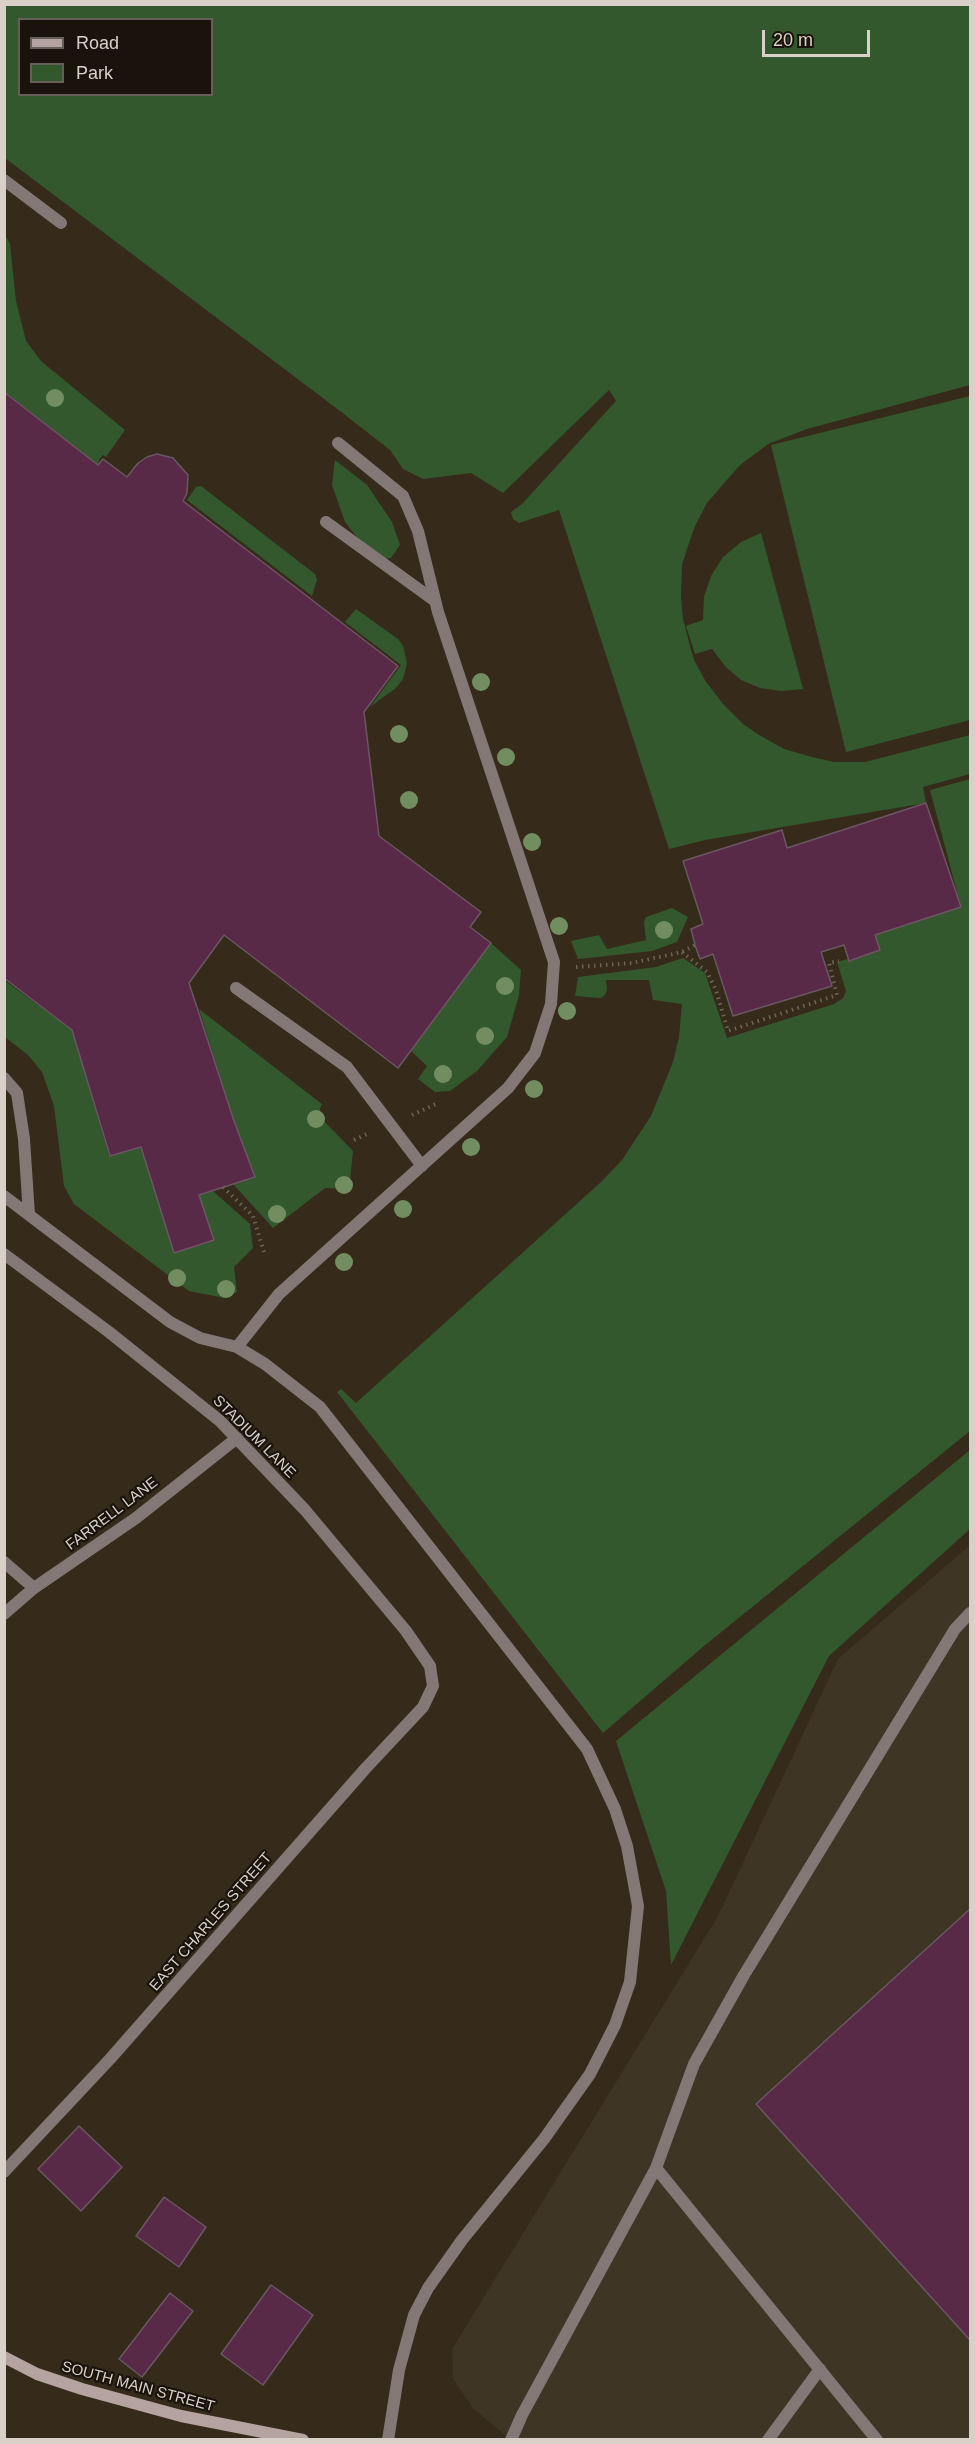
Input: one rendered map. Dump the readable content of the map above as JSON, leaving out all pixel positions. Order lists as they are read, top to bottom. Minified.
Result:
{"streets":{"main road":["SOUTH MAIN STREET"],"street":["STADIUM LANE","FARRELL LANE","EAST CHARLES STREET"]},"crossings":[["STADIUM LANE","FARRELL LANE"],["STADIUM LANE","EAST CHARLES STREET"]],"legend":["Road","Park"],"scale_bar":"20 m"}
